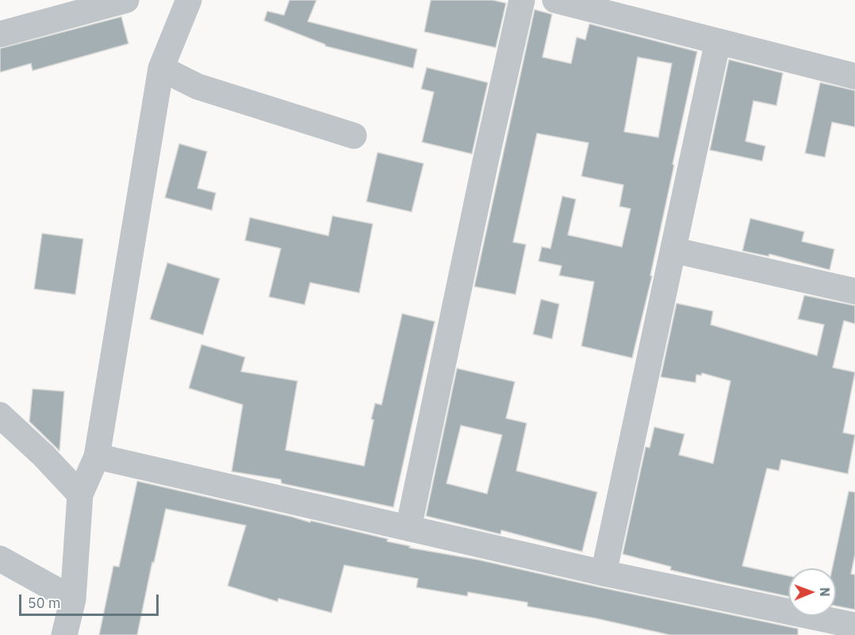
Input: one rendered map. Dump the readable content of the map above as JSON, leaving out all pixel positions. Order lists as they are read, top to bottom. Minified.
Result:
{"scale_bar":"50 m","north":"right"}
